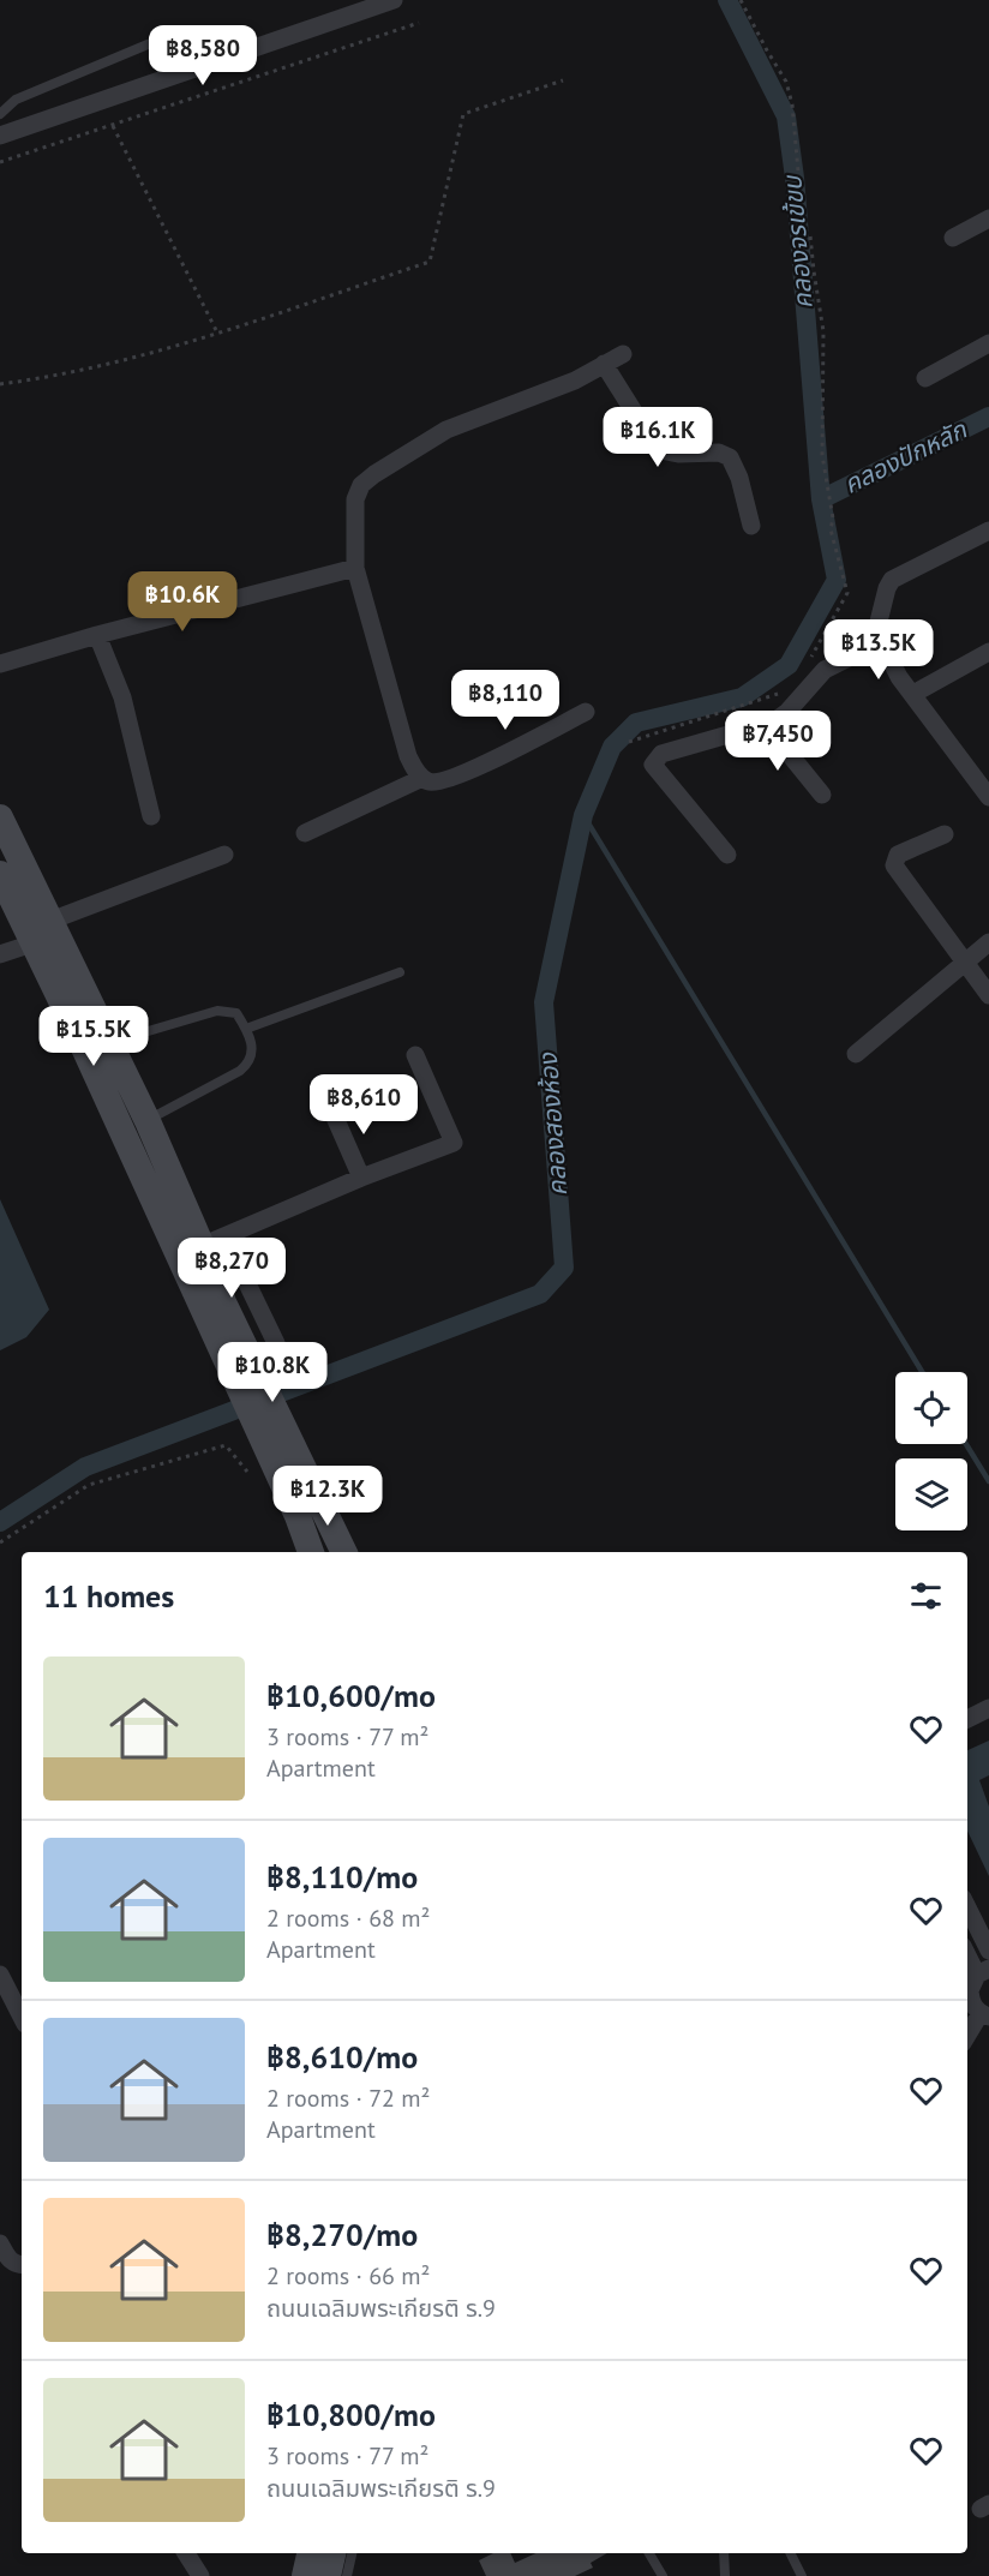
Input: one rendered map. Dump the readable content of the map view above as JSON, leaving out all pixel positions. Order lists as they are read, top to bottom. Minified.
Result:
{"water":["คลองจรเข้ขบ","คลองปักหลัก","คลองสองห้อง"],"page":{"price":["฿8,580","฿16.1K","฿10.6K","฿13.5K","฿8,110","฿7,450","฿15.5K","฿8,610","฿8,270","฿10.8K","฿12.3K"],"heading":"11 homes","list":[{"name":"฿10,600/mo","note":"3 rooms · 77 m² · Apartment"},{"name":"฿8,110/mo","note":"2 rooms · 68 m² · Apartment"},{"name":"฿8,610/mo","note":"2 rooms · 72 m² · Apartment"},{"name":"฿8,270/mo","note":"2 rooms · 66 m² · ถนนเฉลิมพระเกียรติ ร.9"},{"name":"฿10,800/mo","note":"3 rooms · 77 m² · ถนนเฉลิมพระเกียรติ ร.9"}]}}
